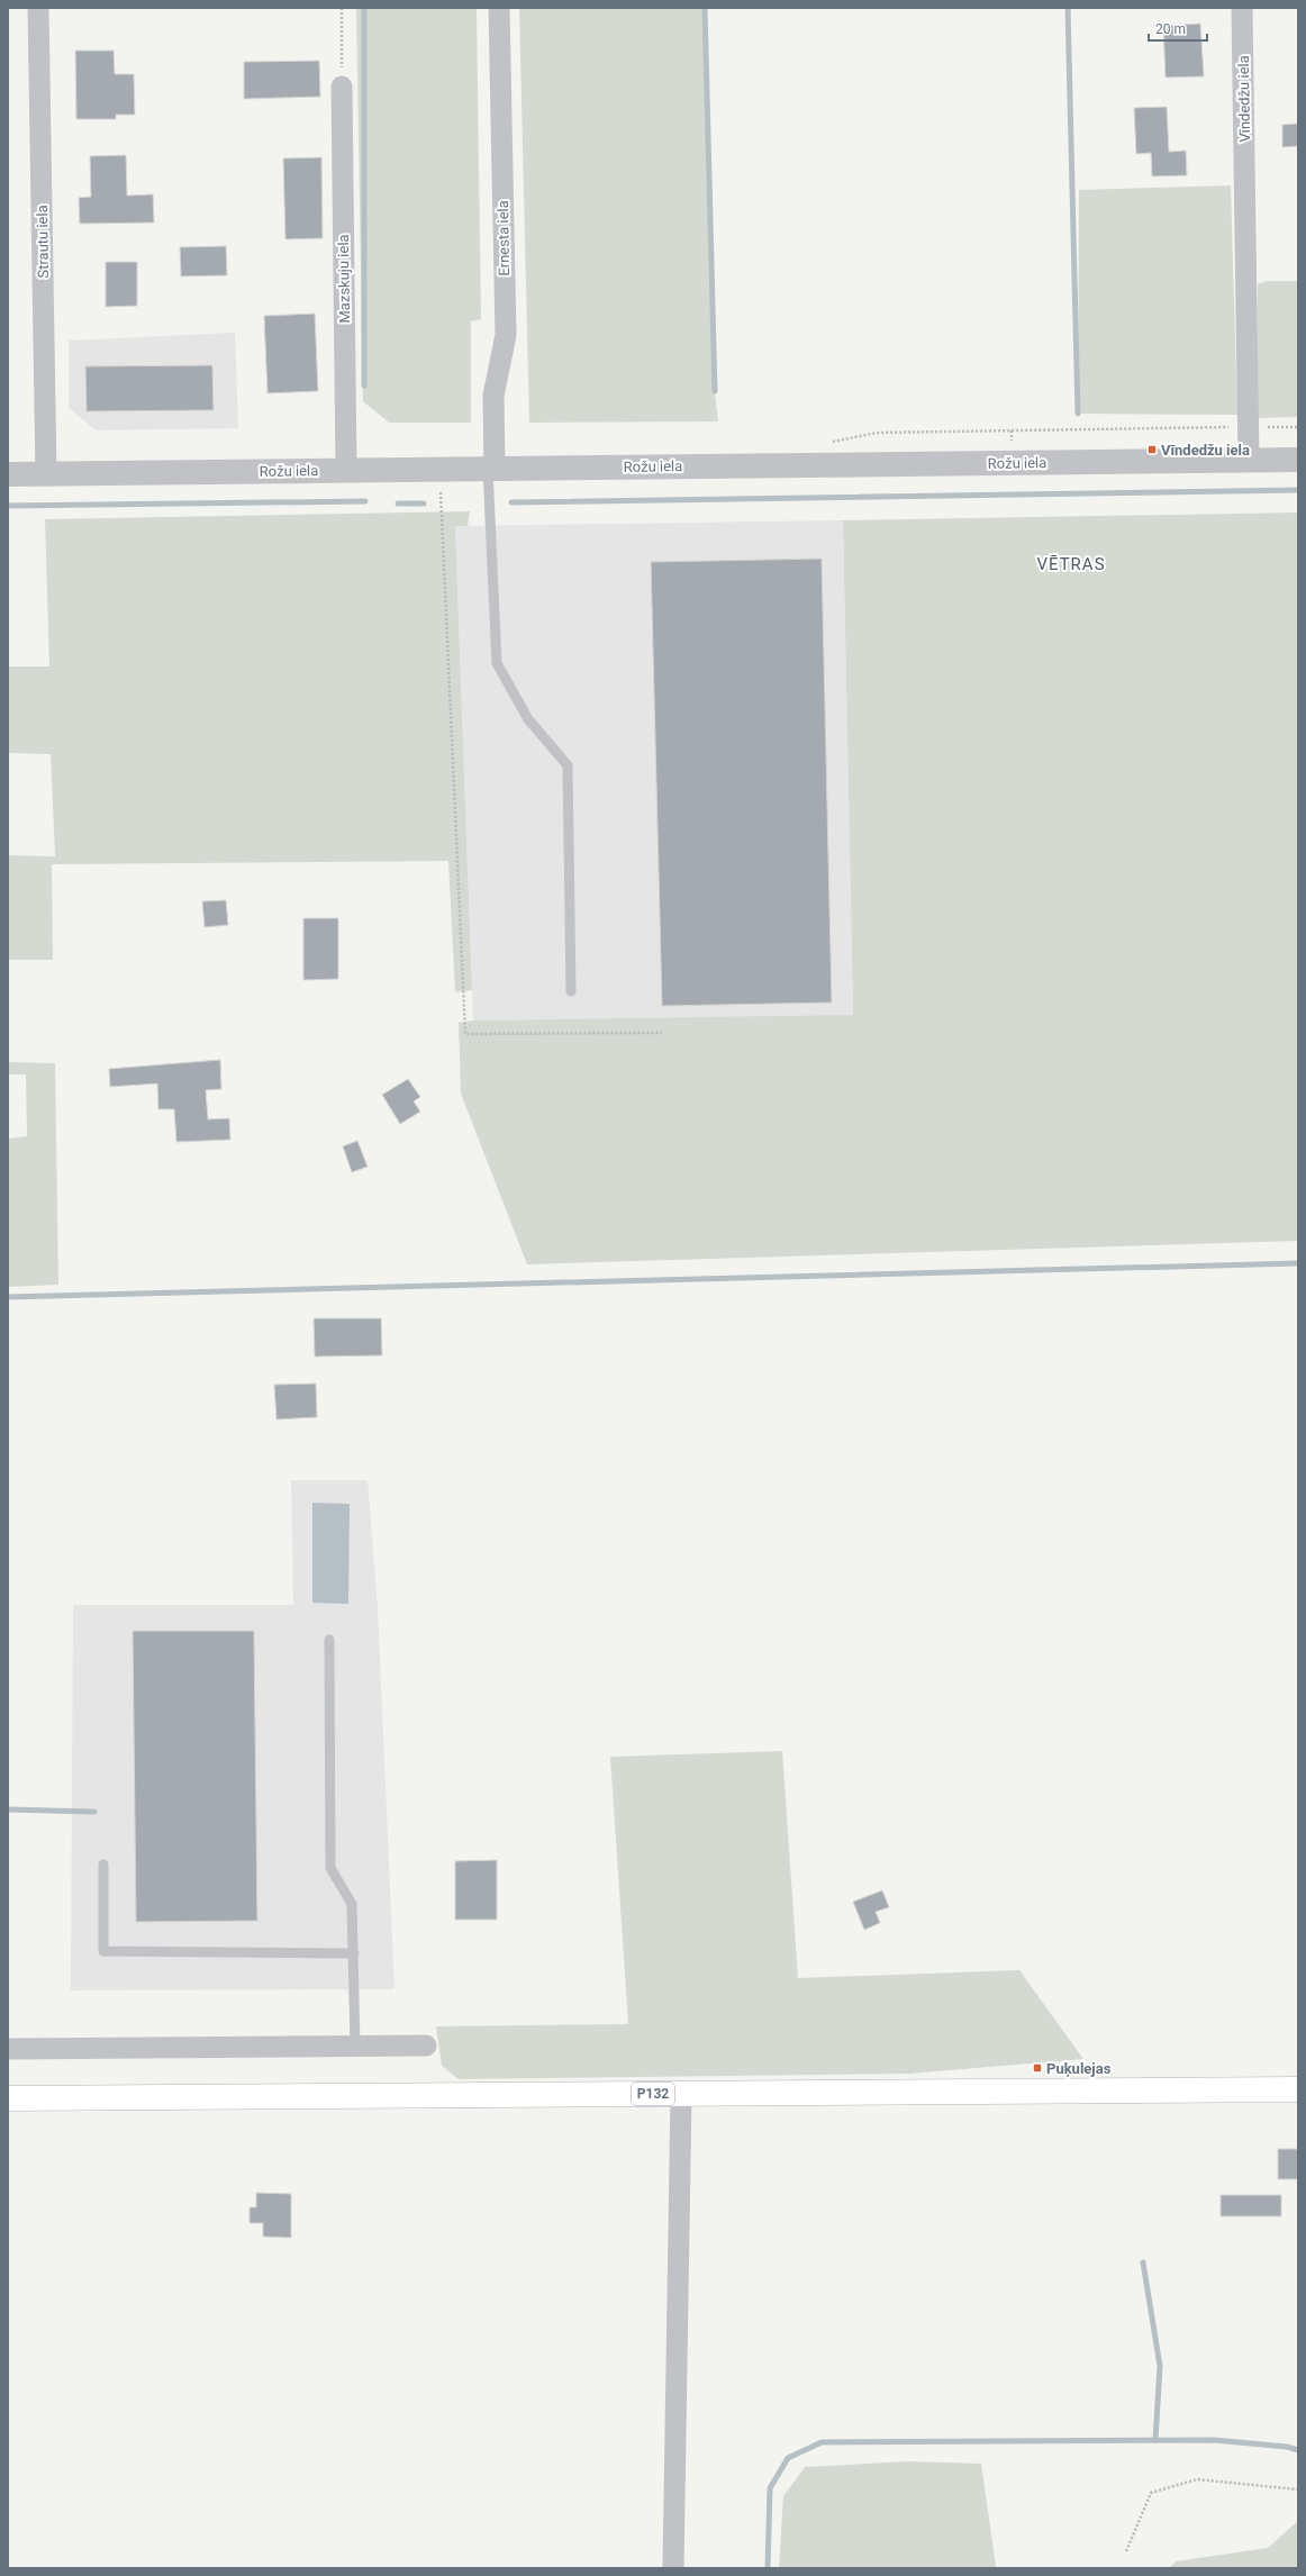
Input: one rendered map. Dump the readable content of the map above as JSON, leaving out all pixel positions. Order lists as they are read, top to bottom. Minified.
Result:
{"streets":{"main road":["P132"],"street":["Vīndedžu iela","Ernesta iela","Strautu iela","Mazskuju iela","Rožu iela"]},"crossings":[["Vīndedžu iela","Rožu iela"],["Ernesta iela","Rožu iela"],["Strautu iela","Rožu iela"],["Mazskuju iela","Rožu iela"]],"districts":["VĒTRAS"],"places":{"transit":["Vīndedžu iela","Puķulejas"]},"scale_bar":"20 m"}
